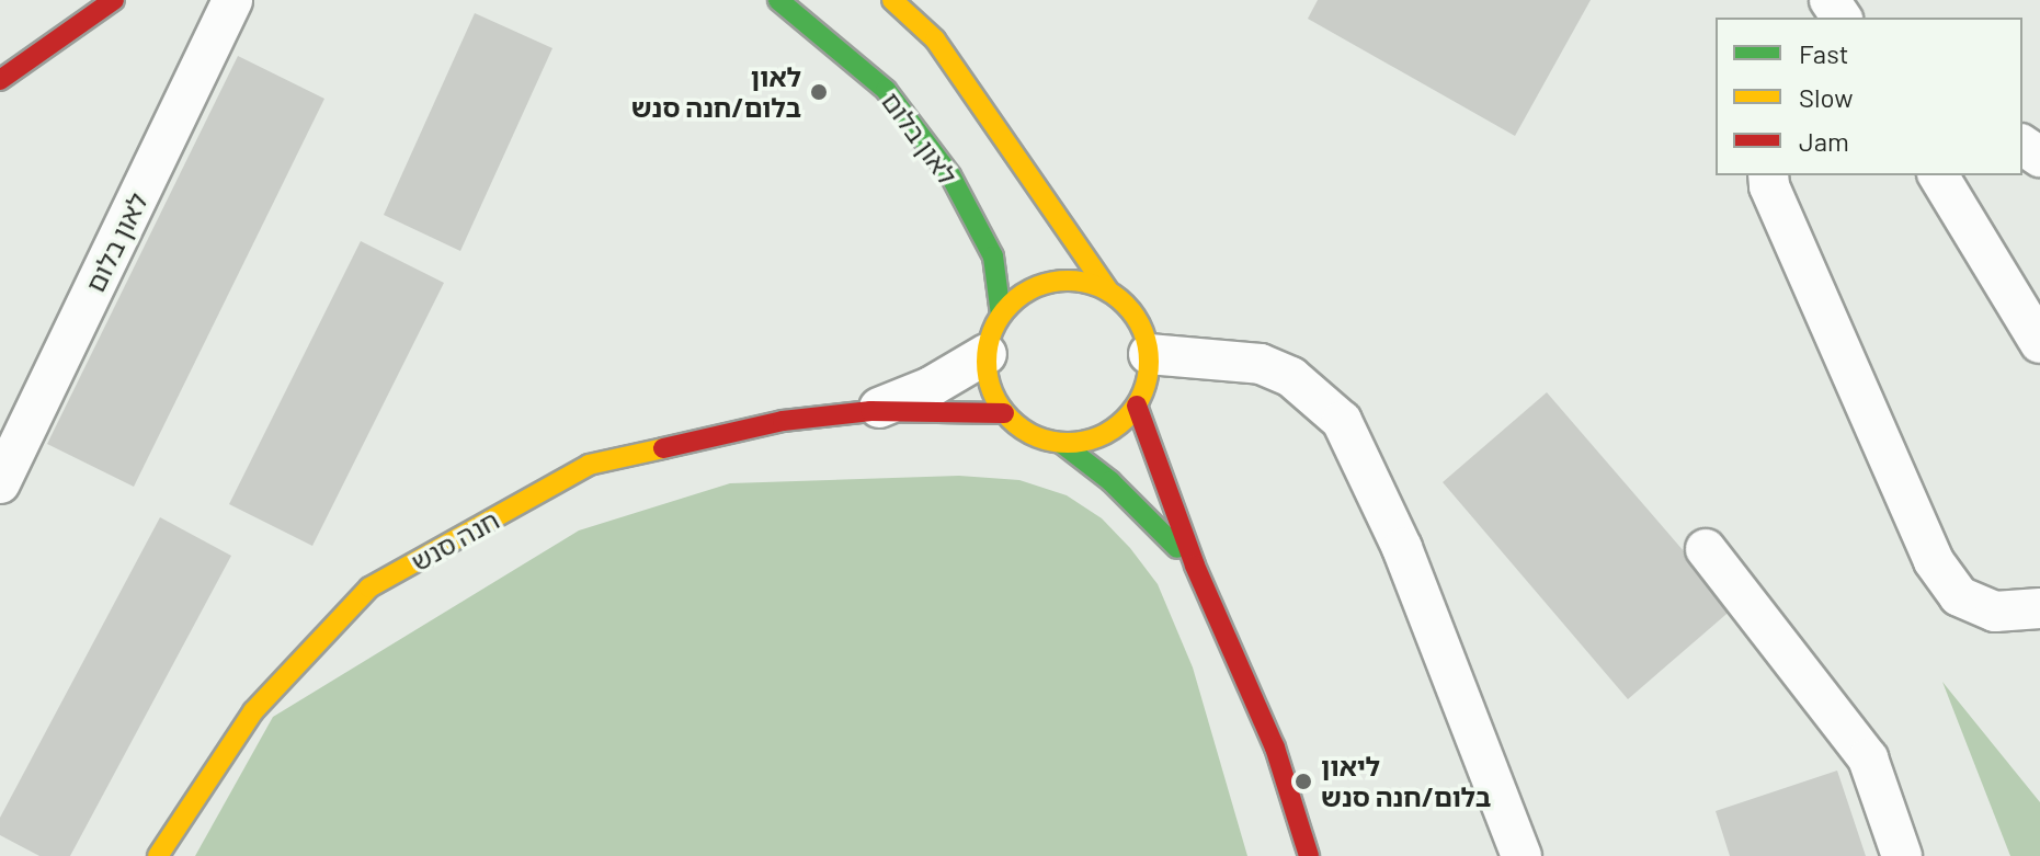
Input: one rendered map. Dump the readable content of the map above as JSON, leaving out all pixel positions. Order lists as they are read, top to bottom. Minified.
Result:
{"streets":{"street":["לאון בלום","חנה סנש"]},"crossings":[["לאון בלום","חנה סנש"]],"places":["לאון בלום/חנה סנש","ליאון בלום/חנה סנש"],"legend":["Fast","Slow","Jam"]}
